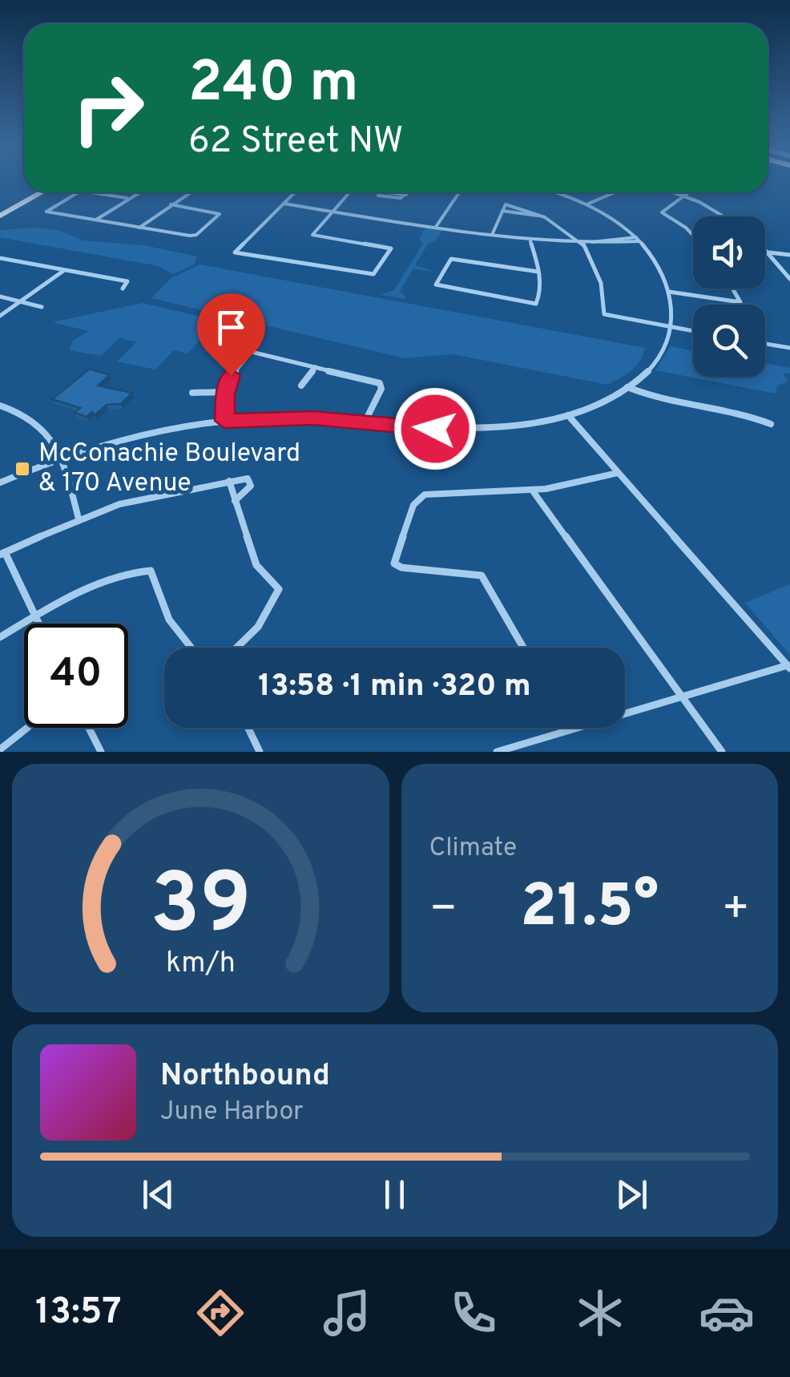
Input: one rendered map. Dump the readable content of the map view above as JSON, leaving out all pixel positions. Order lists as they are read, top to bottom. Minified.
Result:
{"places":{"transit":["McConachie Boulevard & 170 Avenue"]},"page":{"turn":["240 m","62 Street NW"],"limit":"40","trip":"13:58 · 1 min · 320 m","tile":"Climate","heat":["−","21.5°","+"],"song":["Northbound","June Harbor"],"tabs":"13:57","gauge":["39","km/h"]}}
